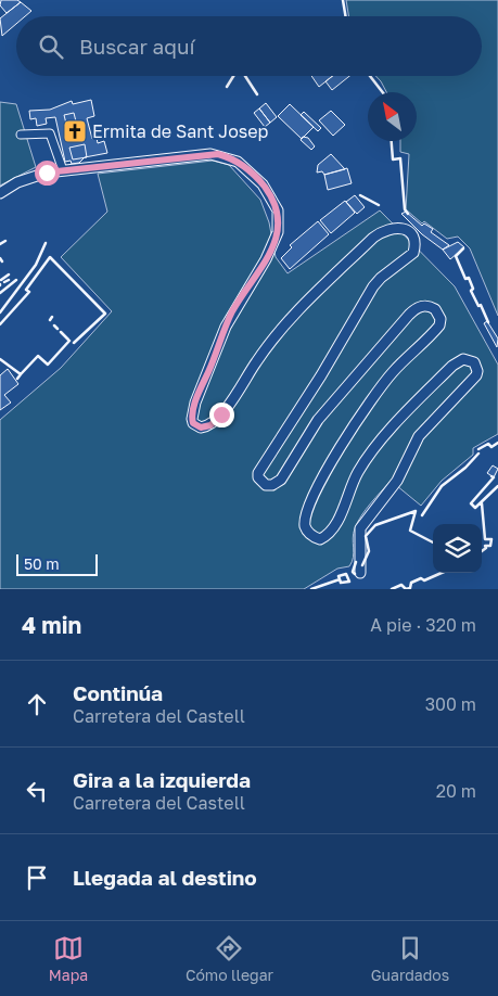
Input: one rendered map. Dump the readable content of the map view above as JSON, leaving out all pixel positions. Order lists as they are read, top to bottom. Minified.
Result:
{"places":{"church":["Ermita de Sant Josep"]},"scale_bar":"50 m","north":"top left","page":{"search":"Buscar aquí","scale":"50 m","heading":["4 min","A pie · 320 m"],"list":[["Continúa","Carretera del Castell","300 m"],["Gira a la izquierda","Carretera del Castell","20 m"],"Llegada al destino"],"nav":["Mapa","Cómo llegar","Guardados"]}}
